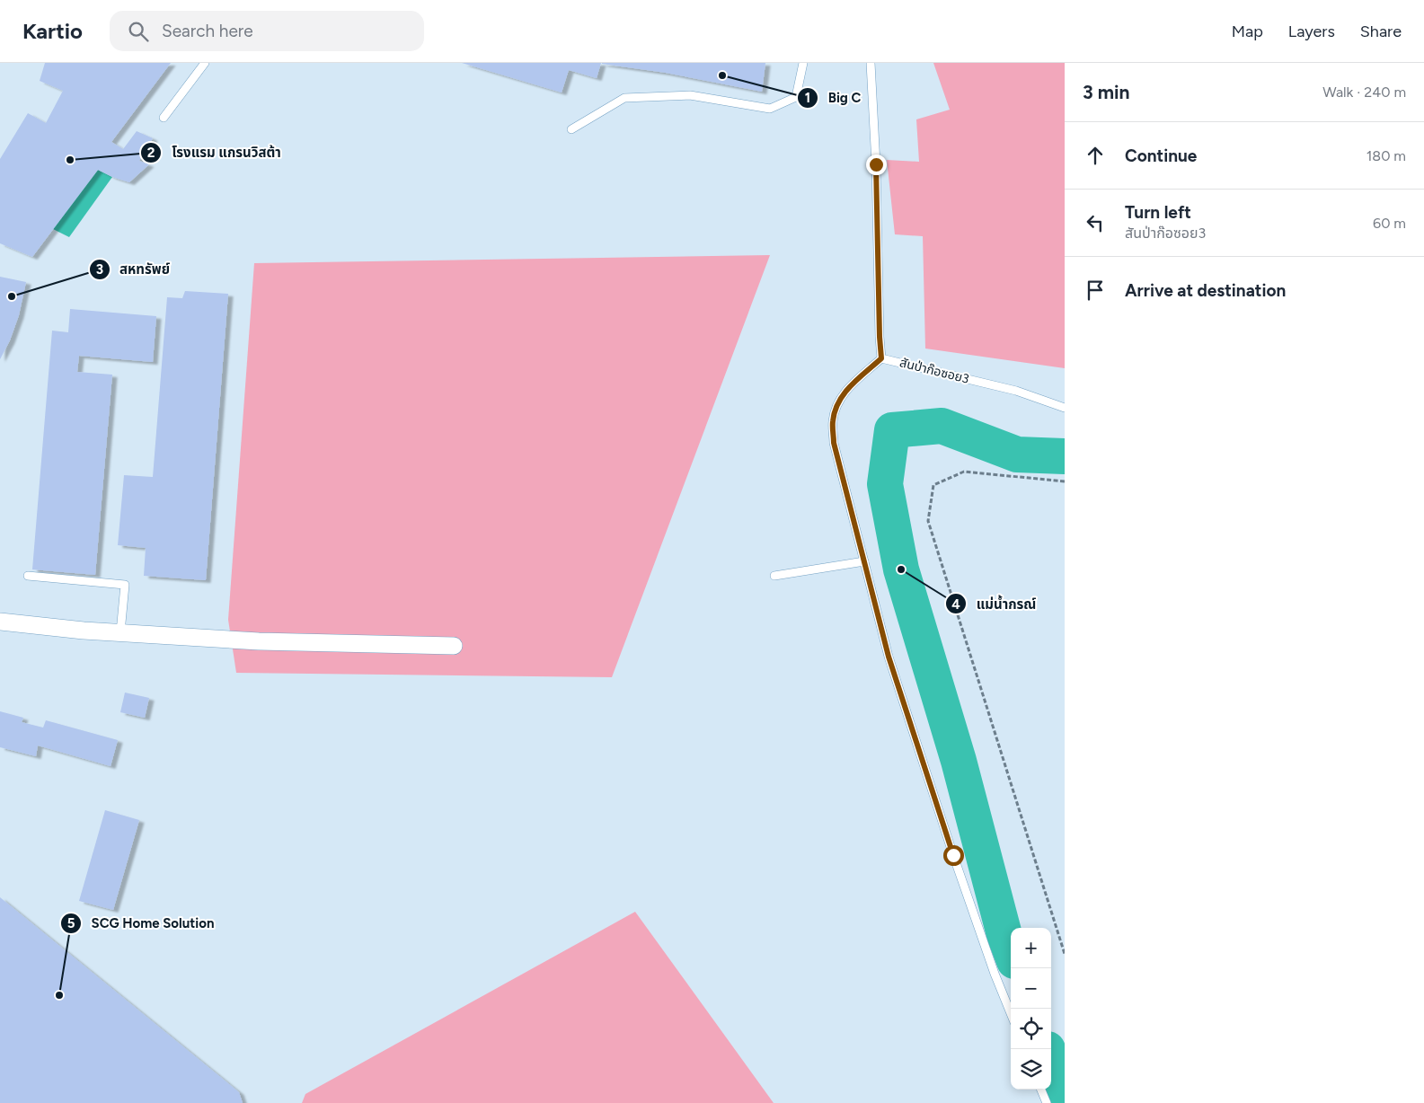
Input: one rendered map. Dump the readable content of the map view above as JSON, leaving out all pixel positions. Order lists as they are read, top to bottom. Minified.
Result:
{"streets":{"lane":["สันป่าก๊อซอย3"]},"places":["Big C","โรงแรม แกรนวิสต้า","สหทรัพย์","แม่น้ำกรณ์","SCG Home Solution"],"page":{"header":"Kartio","search":"Search here","nav":["Map","Layers","Share"],"heading":["3 min","Walk · 240 m"],"list":[["Continue","180 m"],["Turn left","สันป่าก๊อซอย3","60 m"],"Arrive at destination"],"map_buttons":["+","−"]}}
